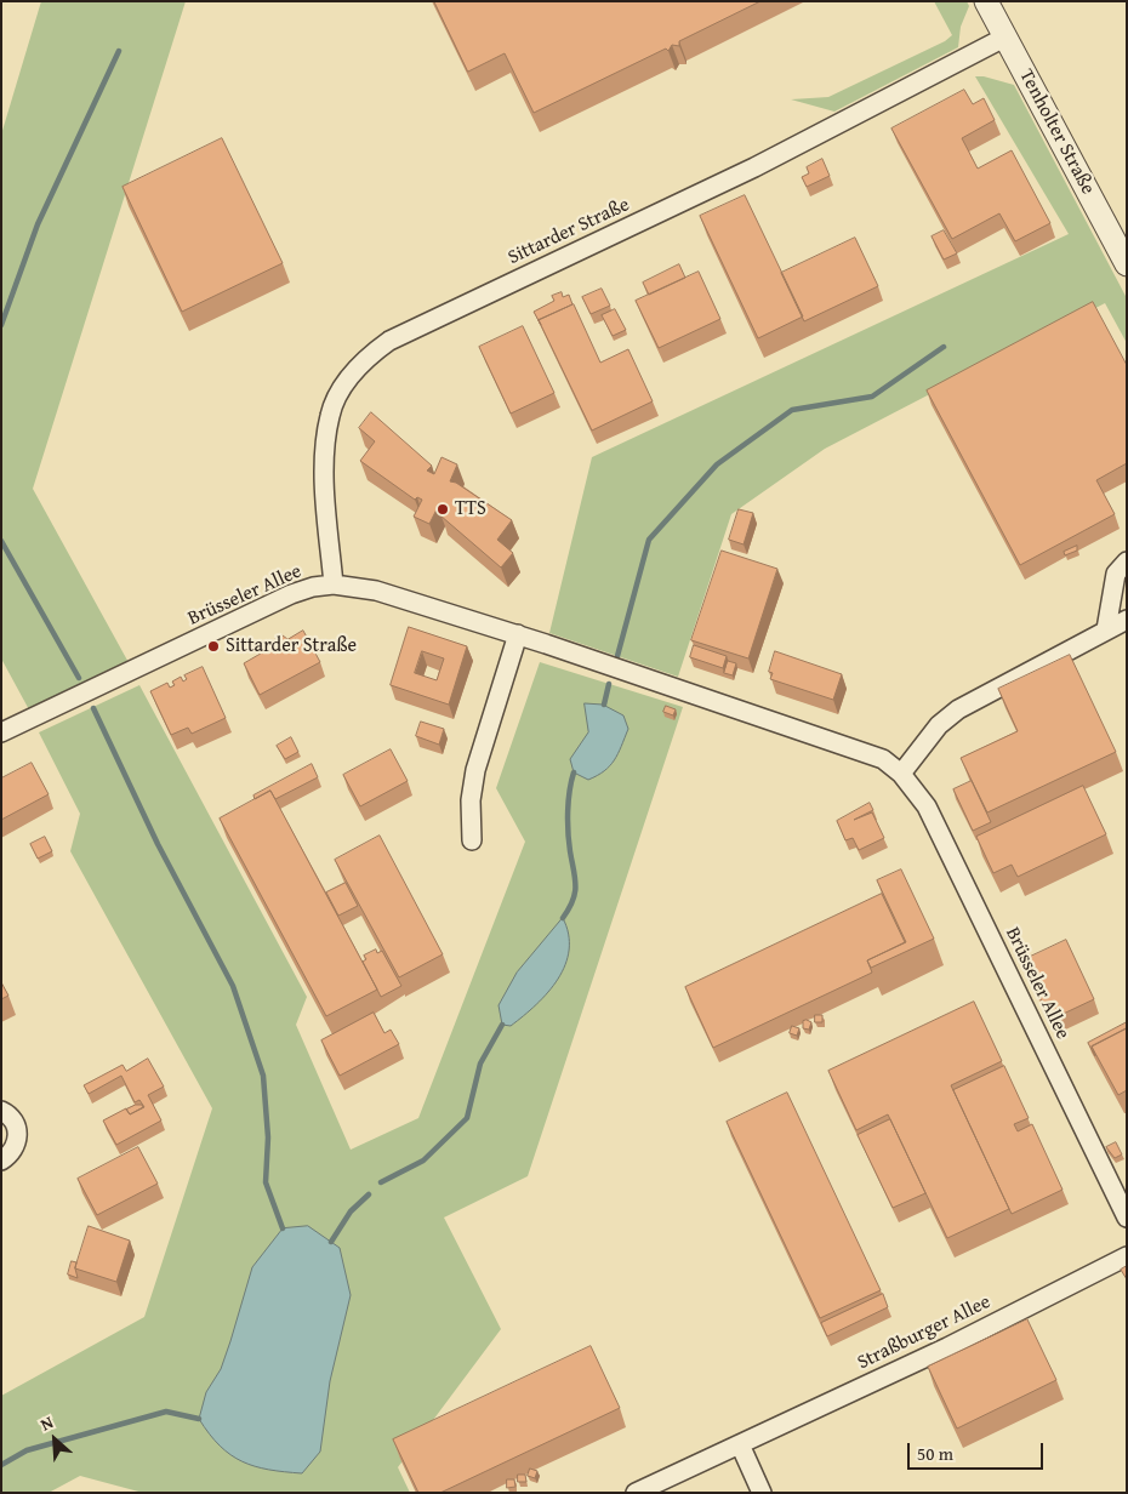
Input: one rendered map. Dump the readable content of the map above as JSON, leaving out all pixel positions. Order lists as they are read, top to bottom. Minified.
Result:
{"streets":{"street":["Tenholter Straße","Sittarder Straße","Brüsseler Allee","Straßburger Allee"]},"crossings":[["Tenholter Straße","Sittarder Straße"],["Sittarder Straße","Brüsseler Allee"]],"places":["TTS","Sittarder Straße"],"scale_bar":"50 m","north":"top left"}
